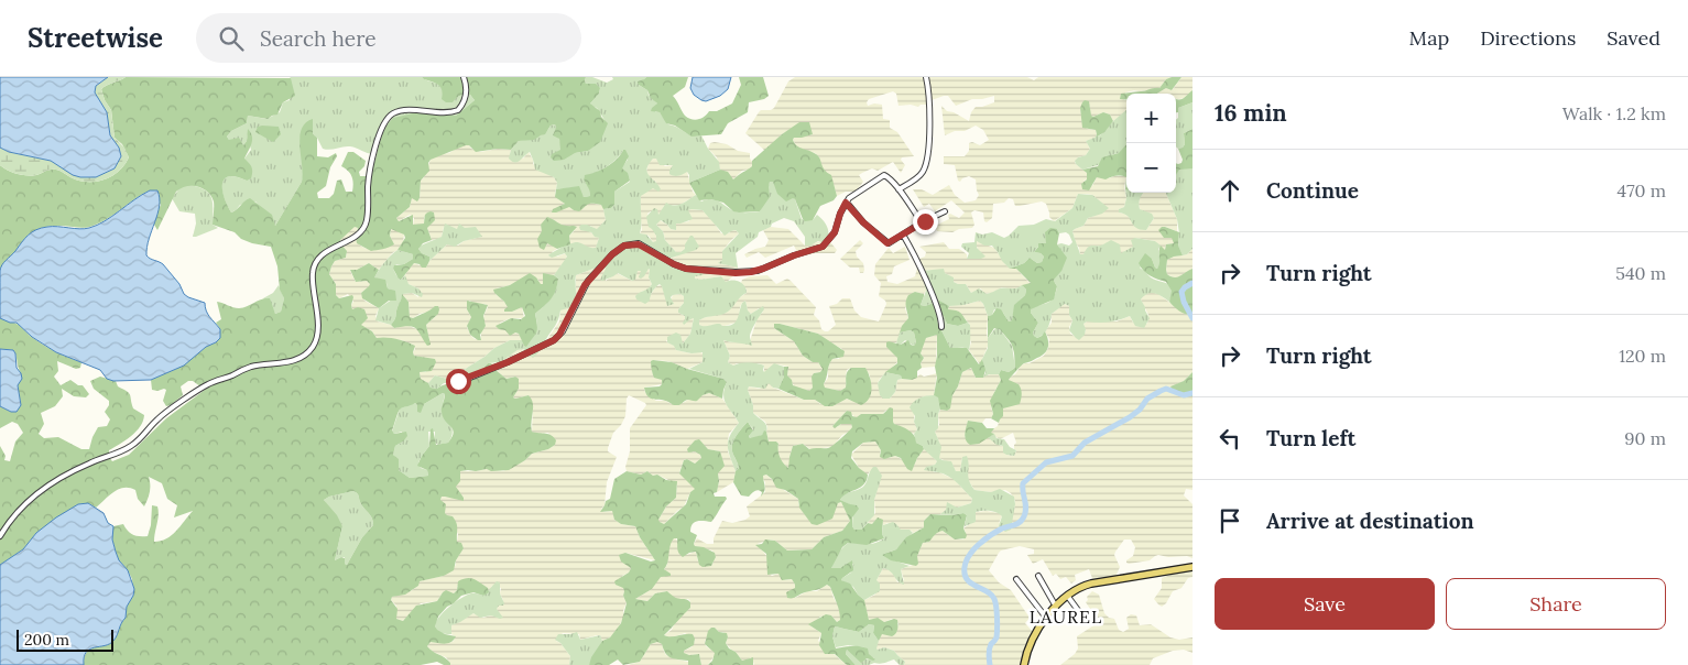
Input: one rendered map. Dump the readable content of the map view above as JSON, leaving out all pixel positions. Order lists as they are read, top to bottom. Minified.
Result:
{"districts":["LAUREL"],"scale_bar":"200 m","page":{"header":"Streetwise","search":"Search here","nav":["Map","Directions","Saved"],"heading":["16 min","Walk · 1.2 km"],"map_buttons":["+","−"],"list":[["Continue","470 m"],["Turn right","540 m"],["Turn right","120 m"],["Turn left","90 m"],"Arrive at destination"],"buttons":["Save","Share"],"scale":"200 m"}}
